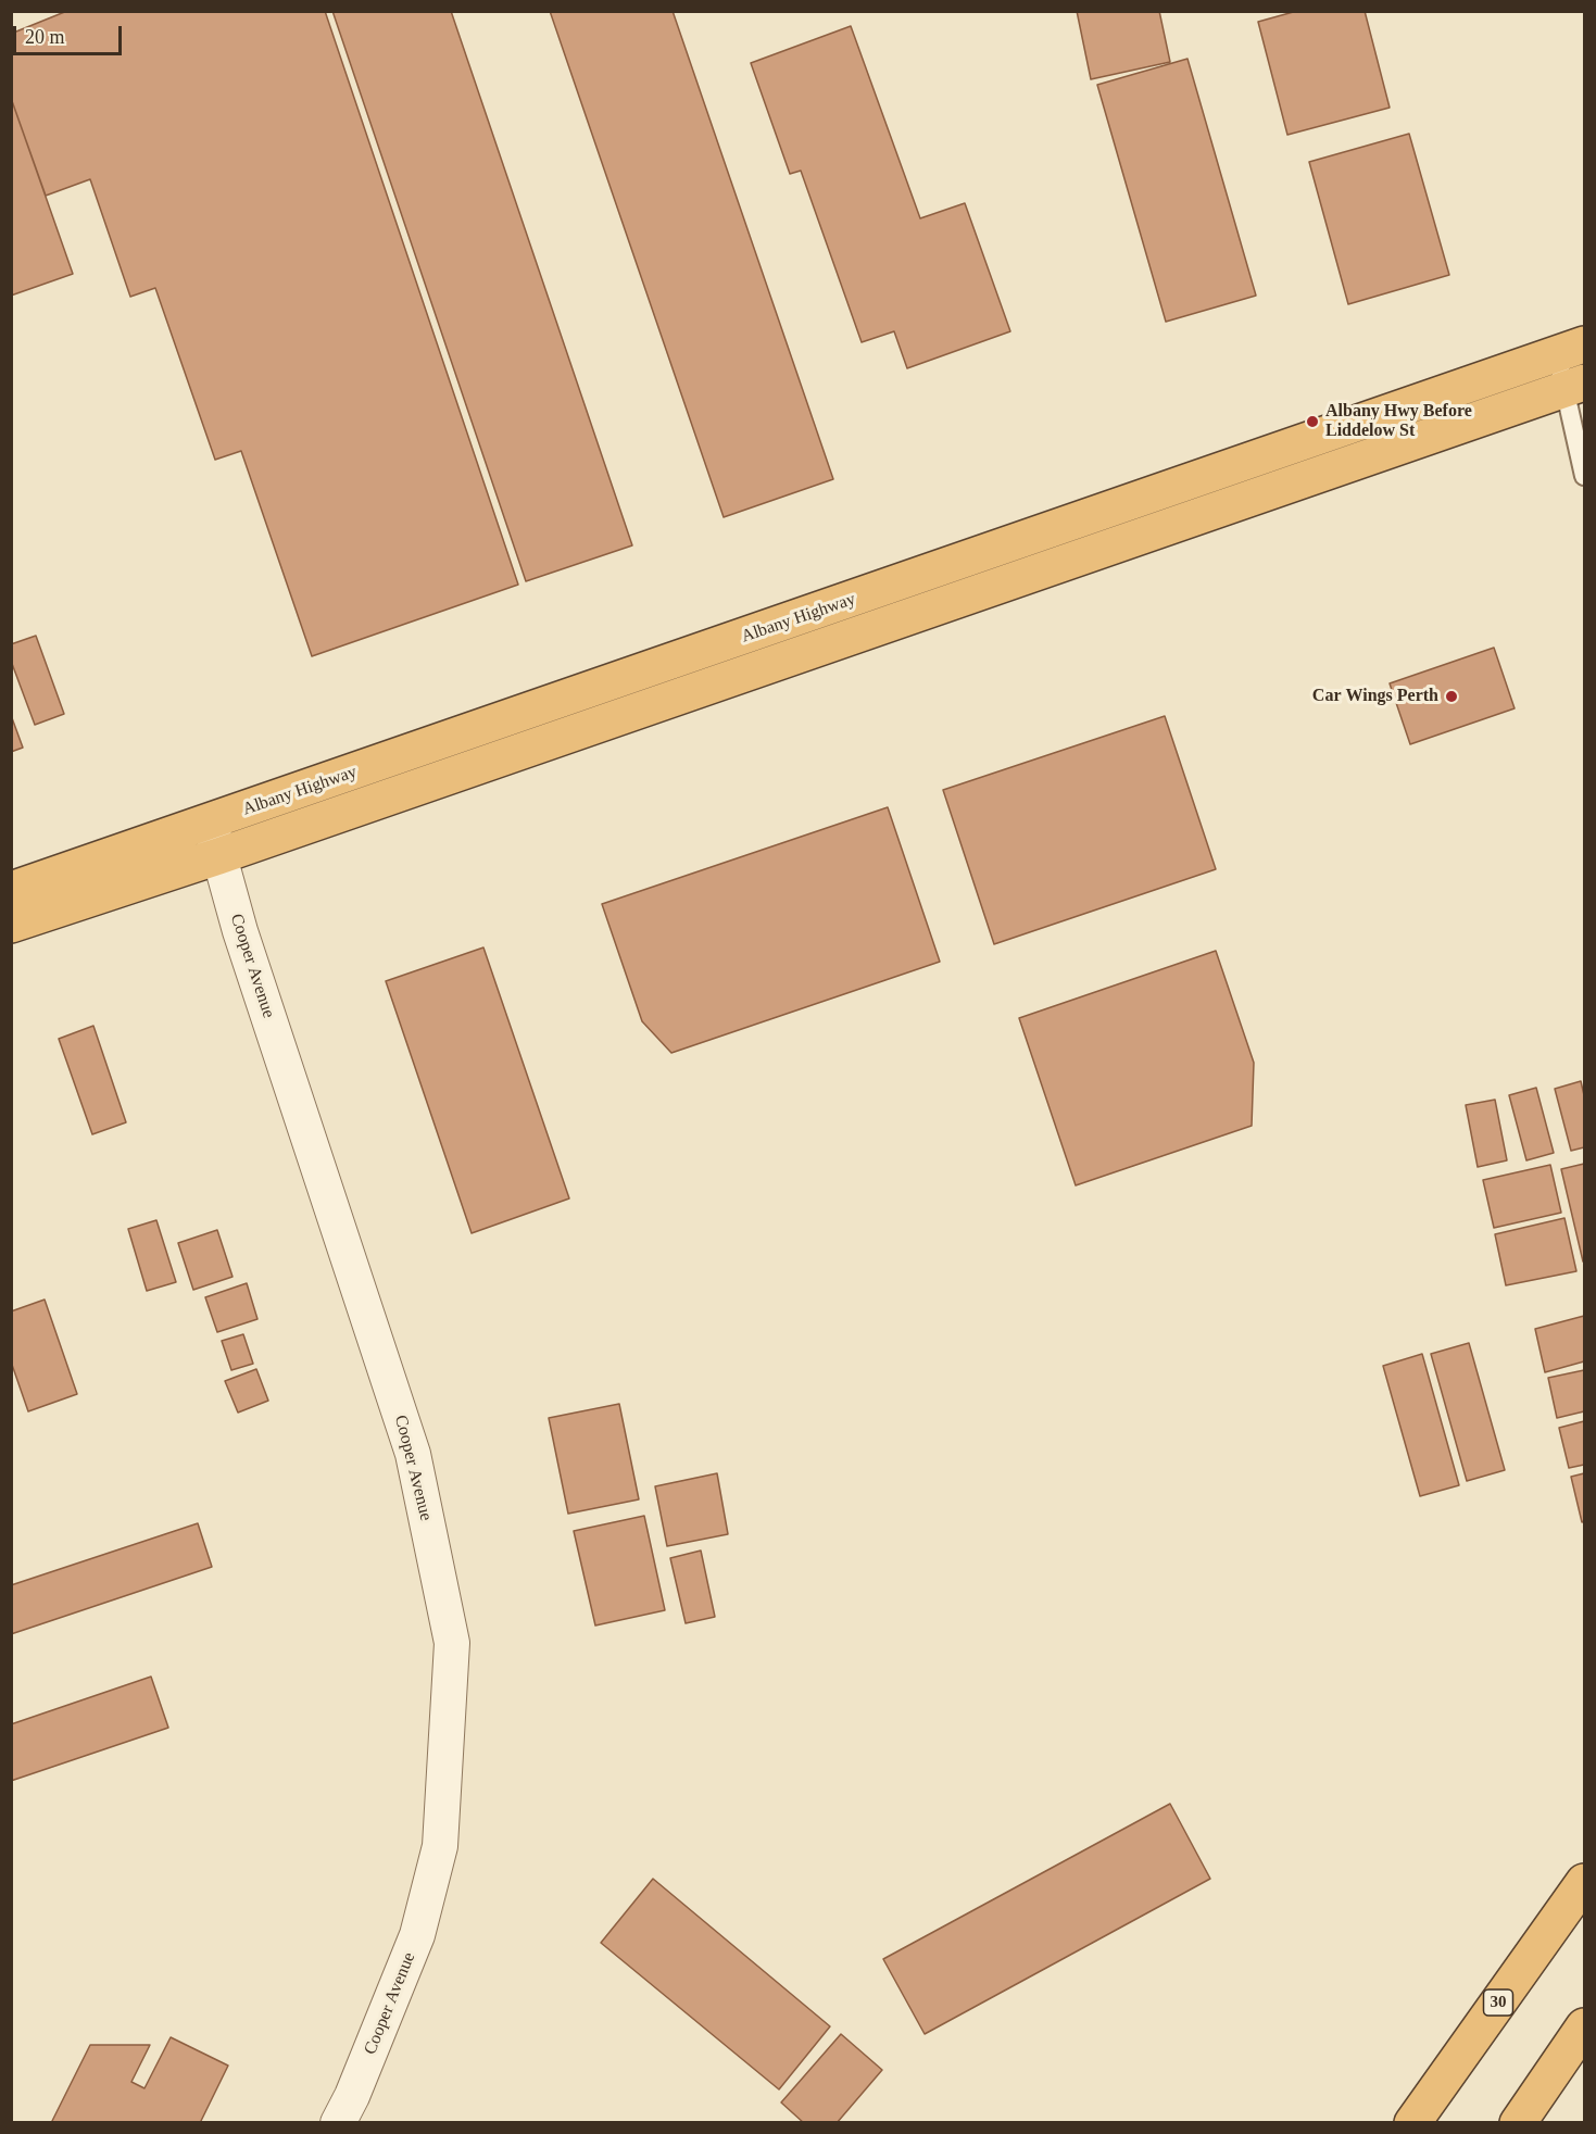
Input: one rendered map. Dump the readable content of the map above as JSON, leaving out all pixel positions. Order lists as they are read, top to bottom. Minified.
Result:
{"streets":{"highway":["Albany Highway","30"],"street":["Cooper Avenue"]},"crossings":[["Albany Highway","Cooper Avenue"]],"places":["Albany Hwy Before Liddelow St","Car Wings Perth"],"scale_bar":"20 m"}
